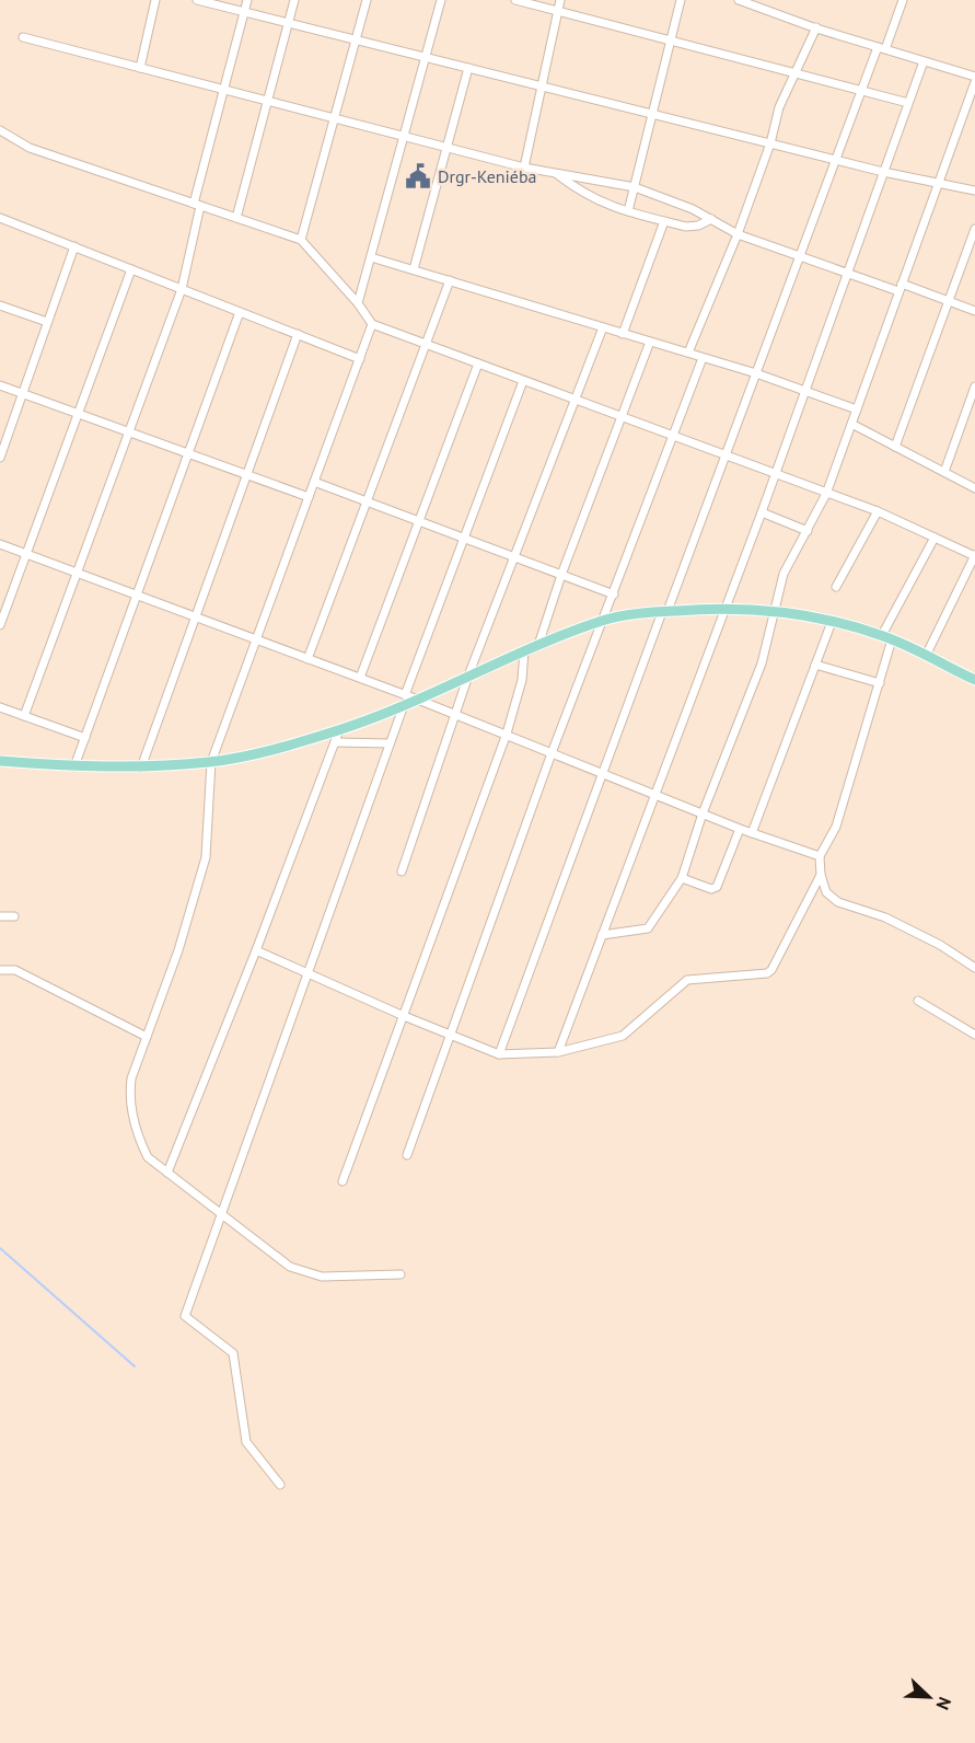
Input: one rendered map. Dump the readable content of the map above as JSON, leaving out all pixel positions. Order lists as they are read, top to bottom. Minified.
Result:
{"places":{"public building":["Drgr-Keniéba"]},"north":"bottom right"}
